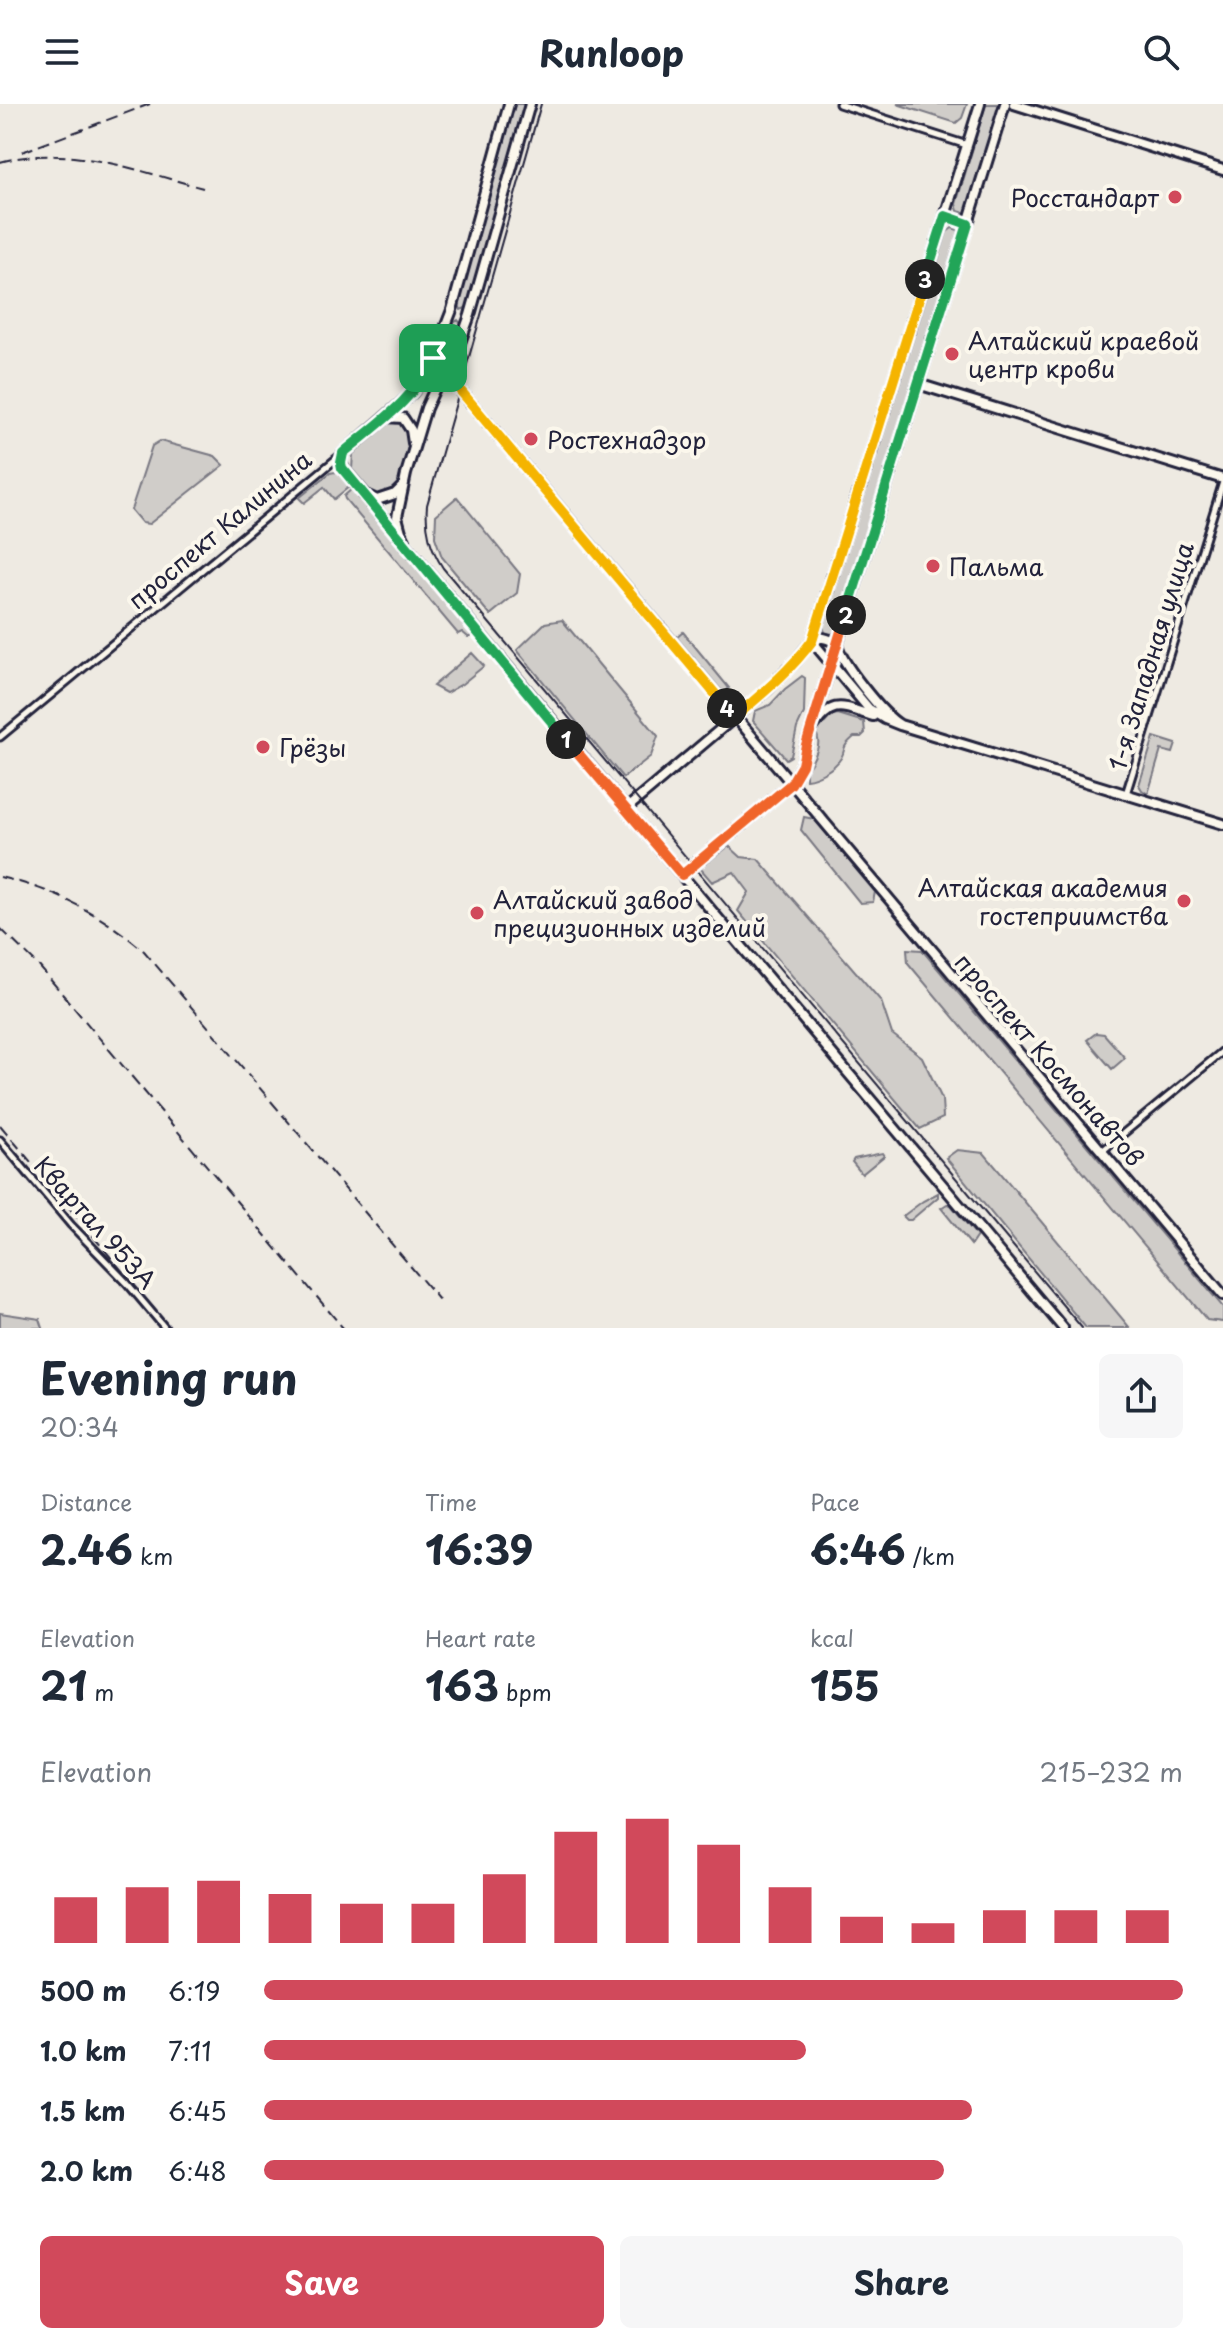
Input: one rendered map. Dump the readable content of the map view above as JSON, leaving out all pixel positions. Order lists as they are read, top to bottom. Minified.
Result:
{"streets":{"main road":["проспект Калинина","проспект Космонавтов"],"street":["1-я Западная улица","Квартал 953А"]},"crossings":[["проспект Калинина","проспект Космонавтов"]],"places":["Росстандарт","Алтайский краевой центр крови","Ростехнадзор","Пальма","Грёзы","Алтайская академия гостеприимства","Алтайский завод прецизионных изделий"],"page":{"header":"Runloop","pins":["3","2","4","1"],"heading":["Evening run","20:34"],"stats":[["Distance","2.46 km"],["Time","16:39"],["Pace","6:46 /km"],["Elevation","21 m"],["Heart rate","163 bpm"],["kcal","155"]],"chart":["Elevation","215–232 m"],"list":[{"name":"500 m","note":"6:19"},{"name":"1.0 km","note":"7:11"},{"name":"1.5 km","note":"6:45"},{"name":"2.0 km","note":"6:48"}],"buttons":["Save","Share"]}}
